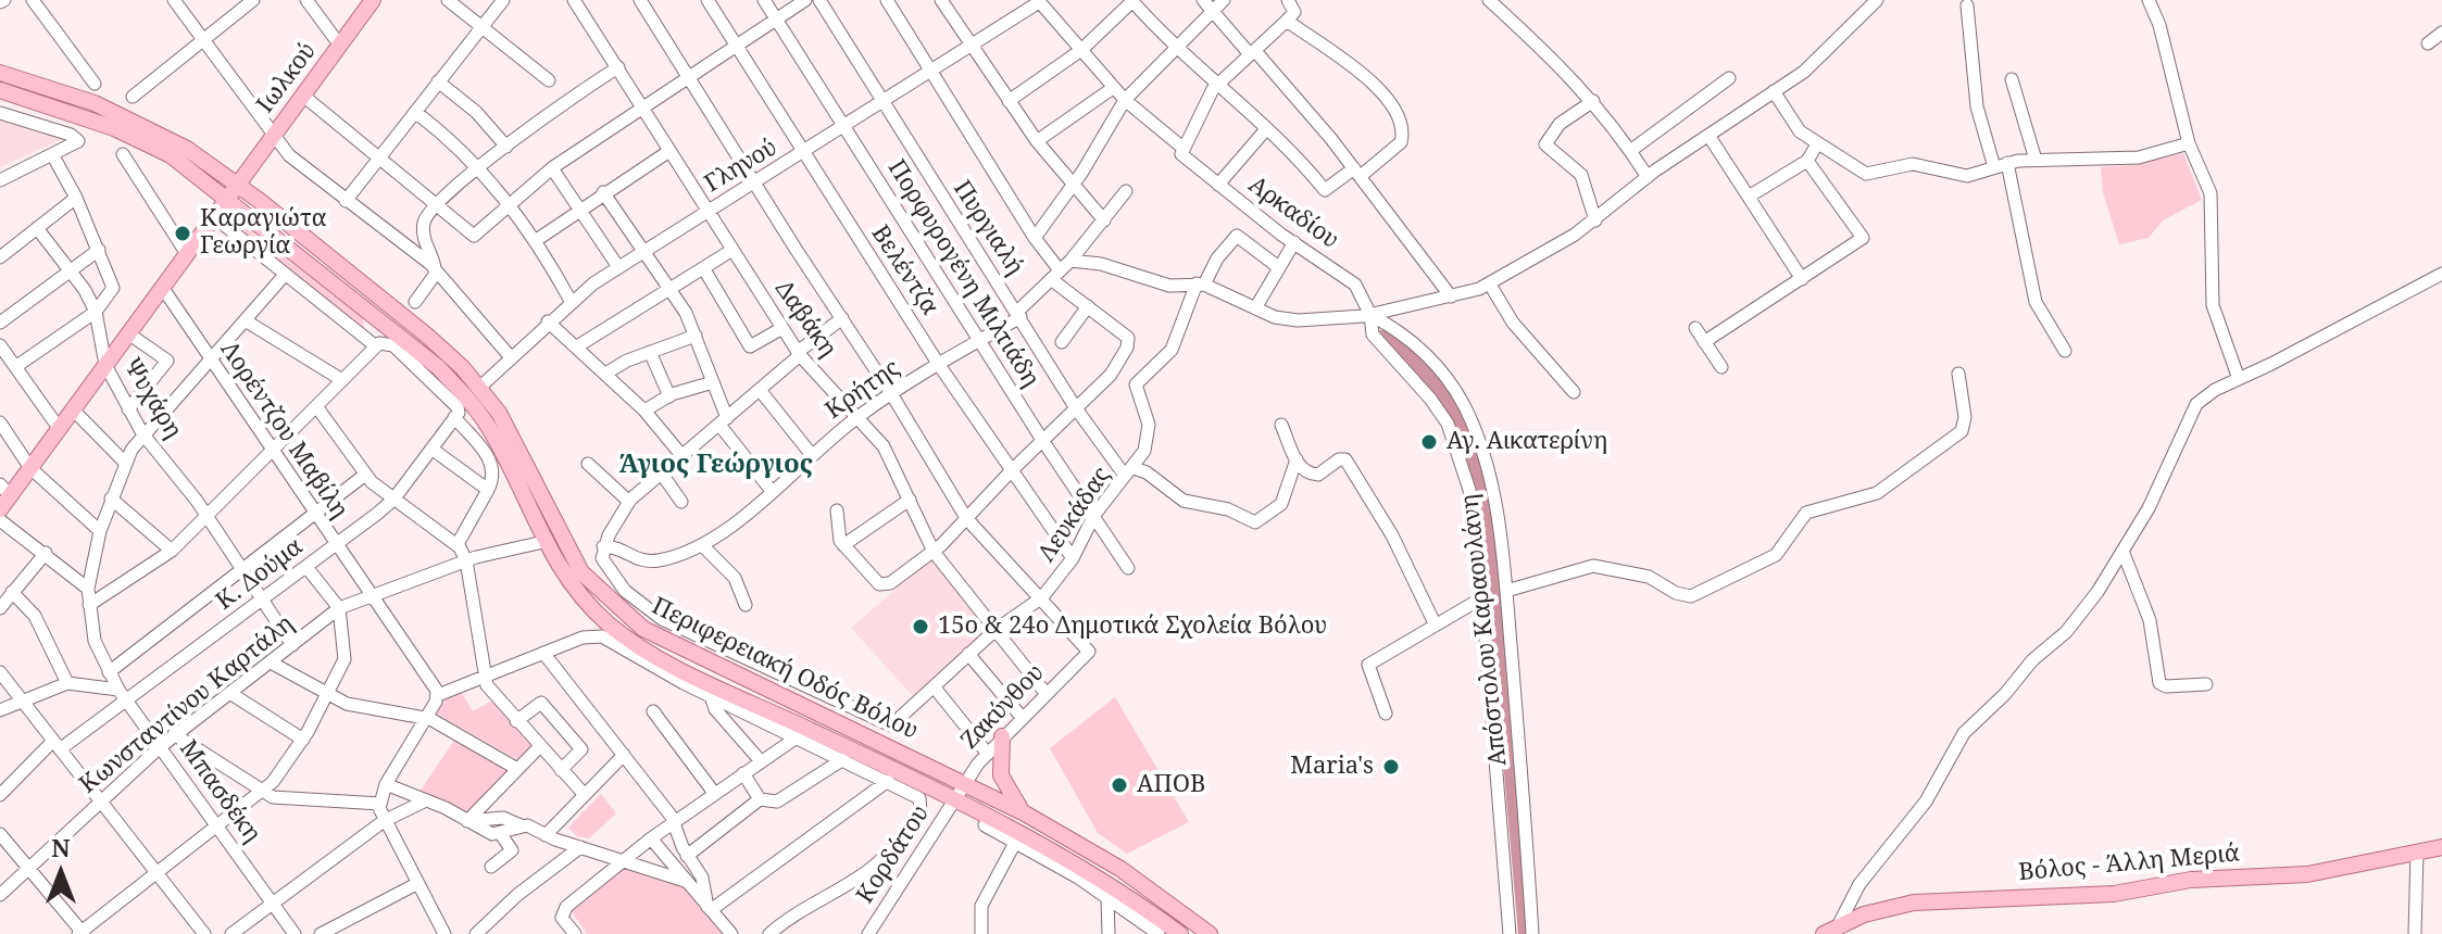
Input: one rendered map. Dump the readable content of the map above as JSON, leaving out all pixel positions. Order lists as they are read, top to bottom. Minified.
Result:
{"streets":{"main road":["Ιωλκού","Περιφερειακή Οδός Βόλου","Βόλος - Άλλη Μεριά"],"street":["Γληνού","Αρκαδίου","Πυργιαλή","Βελέντζα","Πορφυρογένη Μιλτιάδη","Δαβάκη","Κρήτης","Ψυχάρη","Λορέντζου Μαβίλη","Λευκάδας","Κ. Δούμα","Απόστολου Καραουλάνη","Κωνσταντίνου Καρτάλη","Ζακύνθου","Μπασδέκη","Κορδάτου"]},"crossings":[["Ιωλκού","Ψυχάρη"],["Ιωλκού","Λορέντζου Μαβίλη"],["Ιωλκού","Περιφερειακή Οδός Βόλου"],["Γληνού","Αρκαδίου"],["Γληνού","Πυργιαλή"],["Γληνού","Βελέντζα"],["Γληνού","Πορφυρογένη Μιλτιάδη"],["Γληνού","Δαβάκη"],["Γληνού","Περιφερειακή Οδός Βόλου"],["Αρκαδίου","Απόστολου Καραουλάνη"],["Πυργιαλή","Κρήτης"],["Πυργιαλή","Λευκάδας"],["Βελέντζα","Κρήτης"],["Βελέντζα","Λευκάδας"],["Πορφυρογένη Μιλτιάδη","Κρήτης"],["Πορφυρογένη Μιλτιάδη","Λευκάδας"],["Δαβάκη","Κρήτης"],["Δαβάκη","Λευκάδας"],["Δαβάκη","Ζακύνθου"],["Κρήτης","Λευκάδας"],["Ψυχάρη","Κ. Δούμα"],["Ψυχάρη","Κωνσταντίνου Καρτάλη"],["Ψυχάρη","Μπασδέκη"],["Λορέντζου Μαβίλη","Κ. Δούμα"],["Λορέντζου Μαβίλη","Κωνσταντίνου Καρτάλη"],["Λορέντζου Μαβίλη","Μπασδέκη"],["Λευκάδας","Ζακύνθου"],["Κ. Δούμα","Μπασδέκη"],["Περιφερειακή Οδός Βόλου","Ζακύνθου"],["Περιφερειακή Οδός Βόλου","Κορδάτου"],["Κωνσταντίνου Καρτάλη","Μπασδέκη"],["Ζακύνθου","Κορδάτου"]],"districts":["Άγιος Γεώργιος"],"places":["Καραγιώτα Γεωργία","Αγ. Αικατερίνη","15ο & 24ο Δημοτικά Σχολεία Βόλου","Maria's","ΑΠΟΒ"],"north":"top"}
